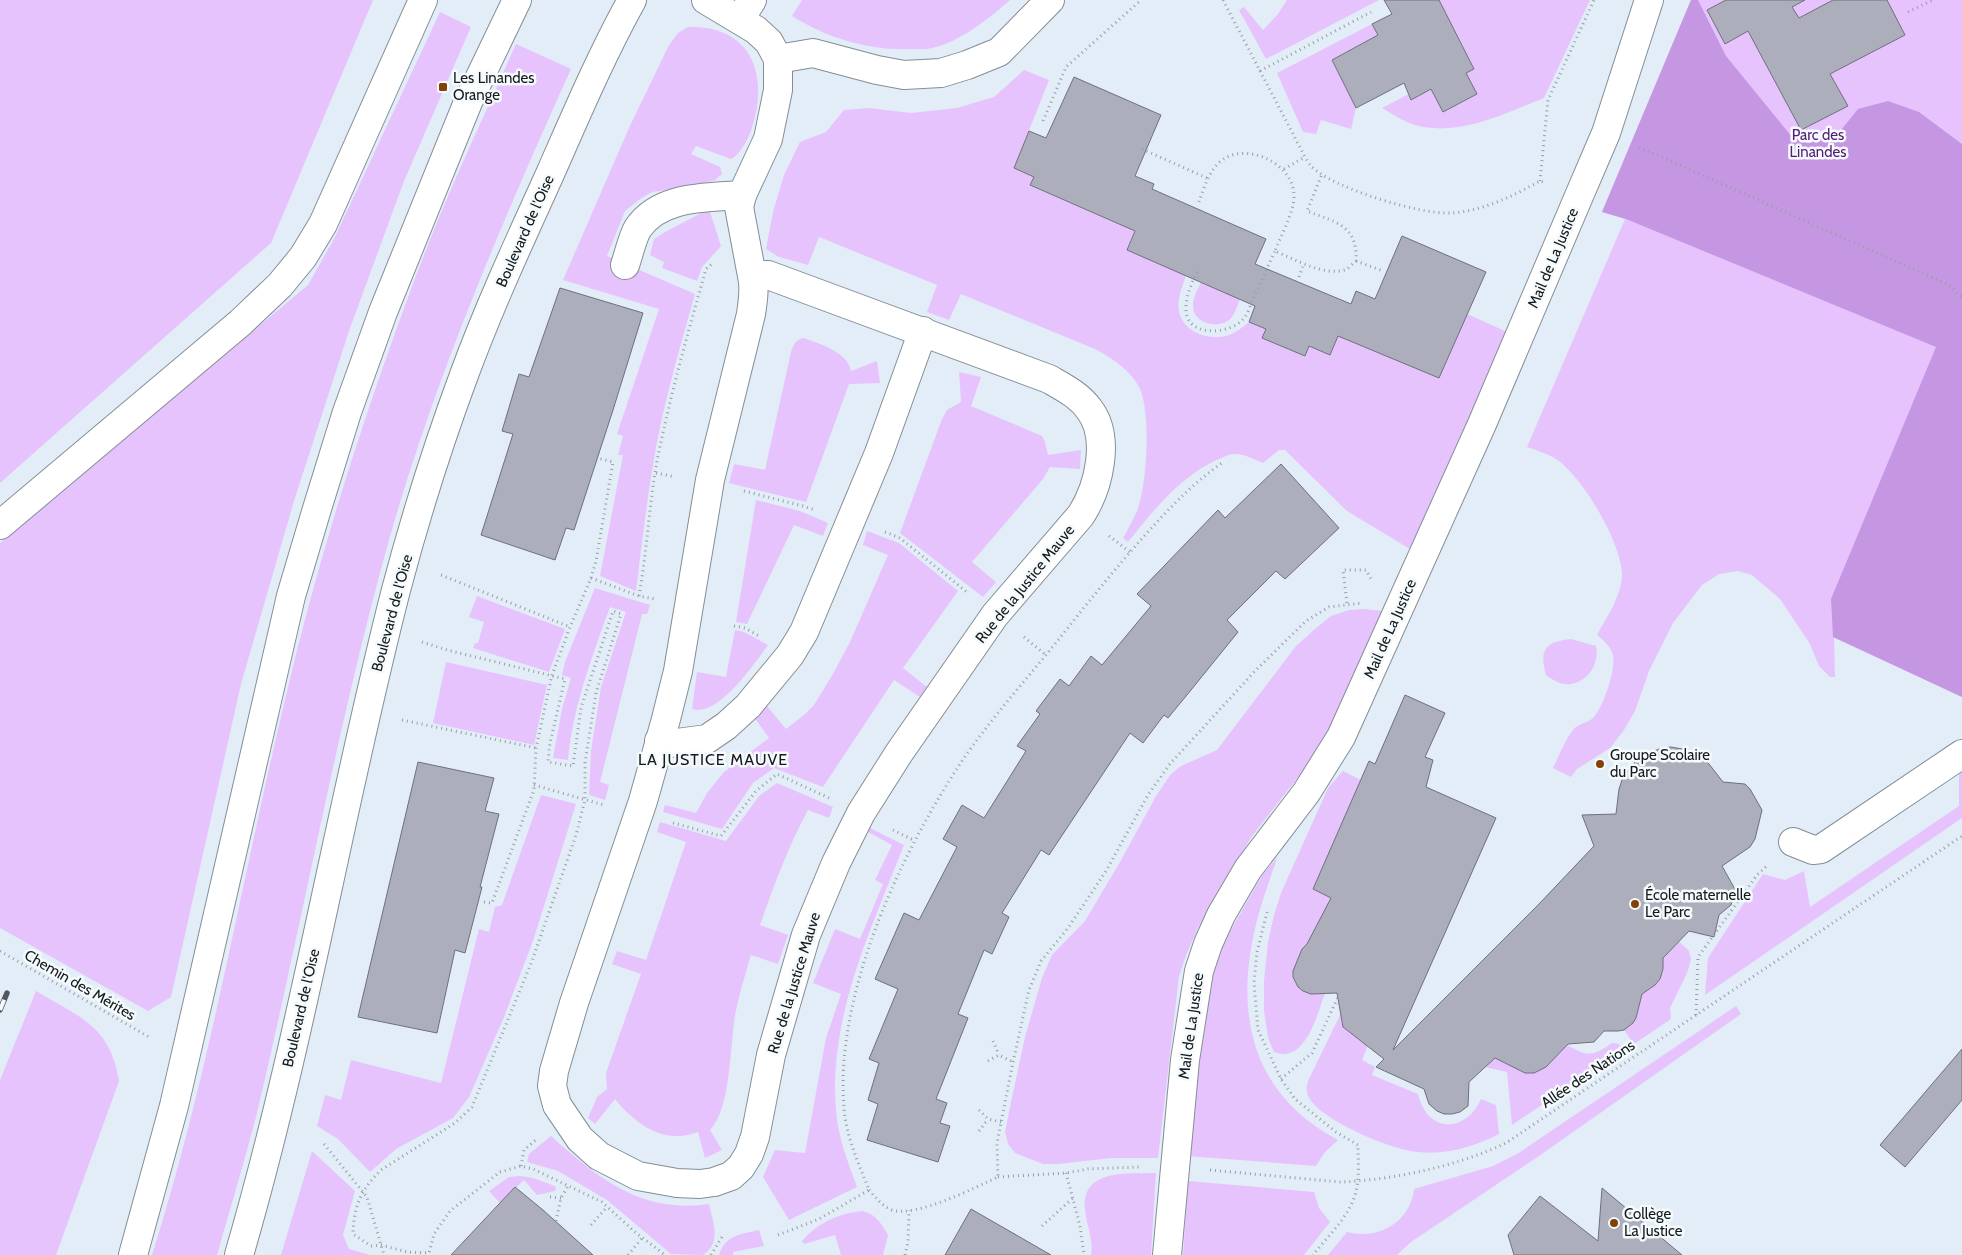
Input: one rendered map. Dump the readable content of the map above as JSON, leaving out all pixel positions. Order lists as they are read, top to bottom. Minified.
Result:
{"streets":{"street":["Boulevard de l'Oise","Mail de La Justice","Rue de la Justice Mauve"],"path":["Chemin des Mérites","Allée des Nations"]},"crossings":[["Mail de La Justice","Allée des Nations"]],"districts":["LA JUSTICE MAUVE"],"parks":["Parc des Linandes"],"places":{"transit":["Les Linandes Orange"],"other":["Groupe Scolaire du Parc","École maternelle Le Parc","Collège La Justice"]}}
